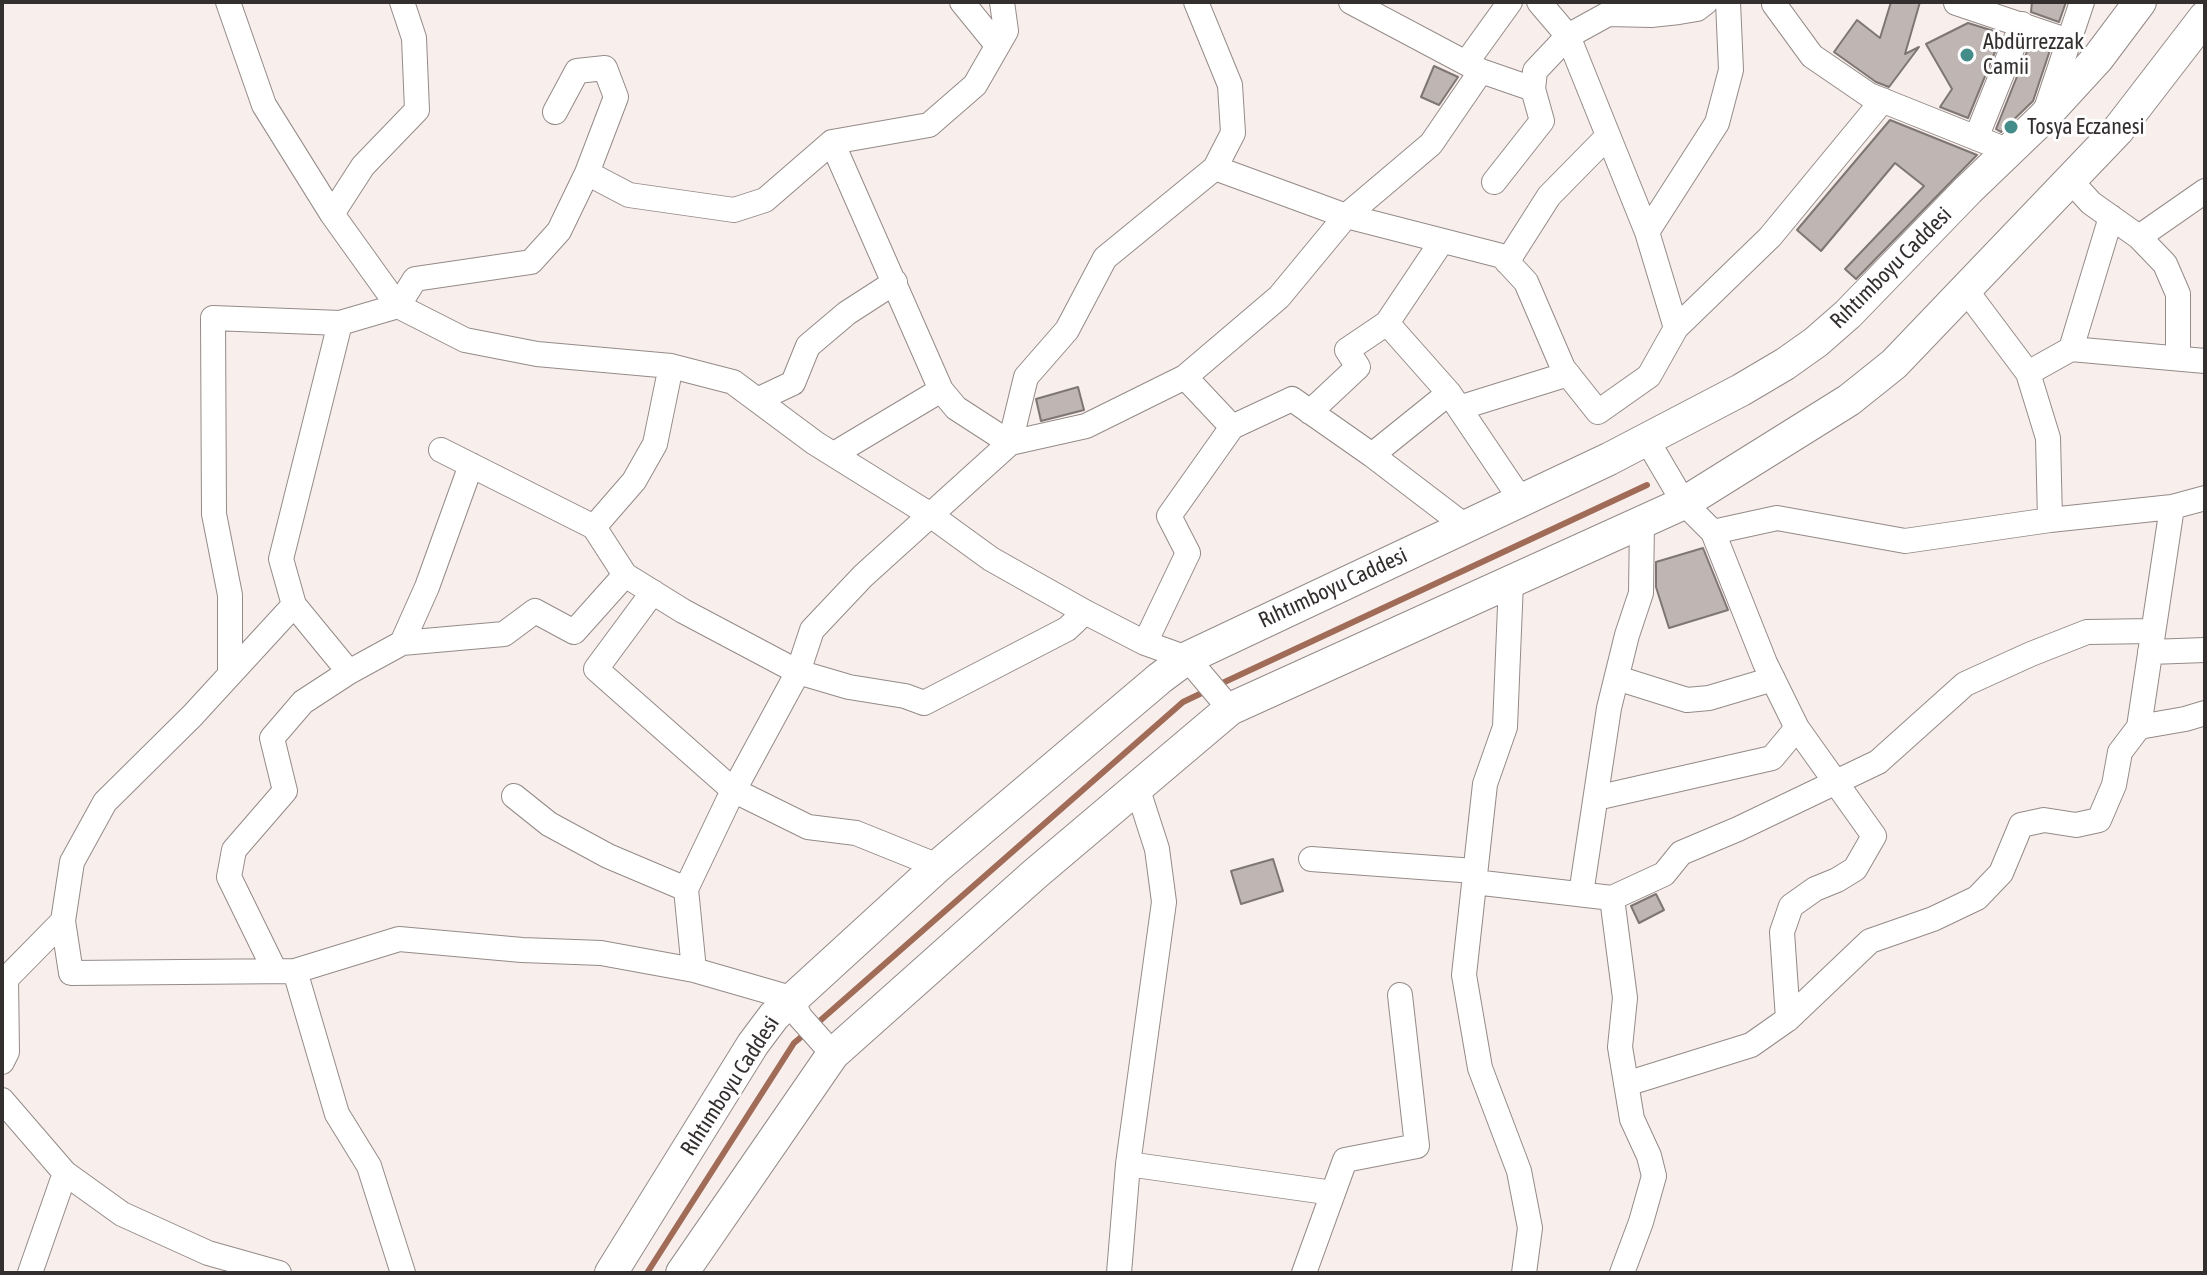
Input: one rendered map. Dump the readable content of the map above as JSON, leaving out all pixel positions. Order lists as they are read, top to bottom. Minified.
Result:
{"streets":{"street":["Rıhtımboyu Caddesi"]},"places":["Abdürrezzak Camii","Tosya Eczanesi"]}
